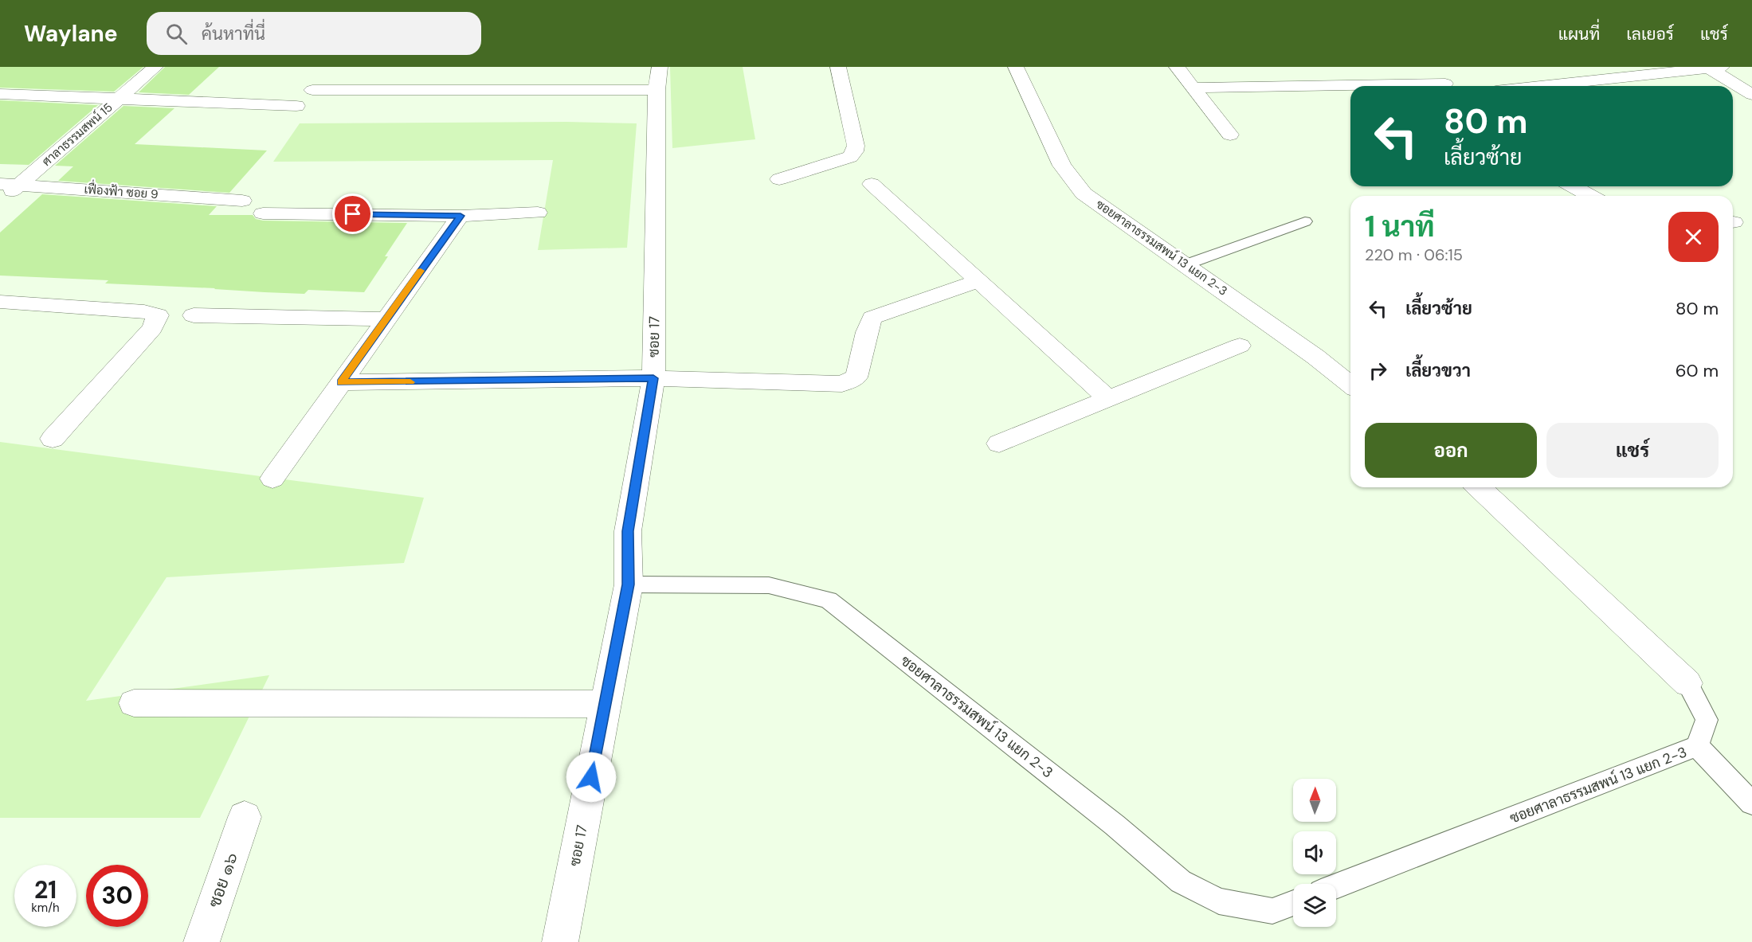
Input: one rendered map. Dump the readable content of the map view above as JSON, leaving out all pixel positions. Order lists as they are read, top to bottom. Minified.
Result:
{"streets":{"street":["ศาลาธรรมสพน์ 15","เฟื่องฟ้า ซอย 9","ซอยศาลาธรรมสพน์ 13 แยก 2-3","ซอย 17","ซอย ๑๖"]},"crossings":[["ศาลาธรรมสพน์ 15","เฟื่องฟ้า ซอย 9"],["ซอยศาลาธรรมสพน์ 13 แยก 2-3","ซอย 17"]],"north":"top","page":{"header":"Waylane","search":"ค้นหาที่นี่","nav":["แผนที่","เลเยอร์","แชร์"],"turn":["80 m","เลี้ยวซ้าย"],"heading":["1 นาที","220 m · 06:15"],"list":[{"name":"เลี้ยวซ้าย","value":"80 m"},{"name":"เลี้ยวขวา","value":"60 m"}],"buttons":["ออก","แชร์"],"speed":"21 km/h","limit":"30"}}
